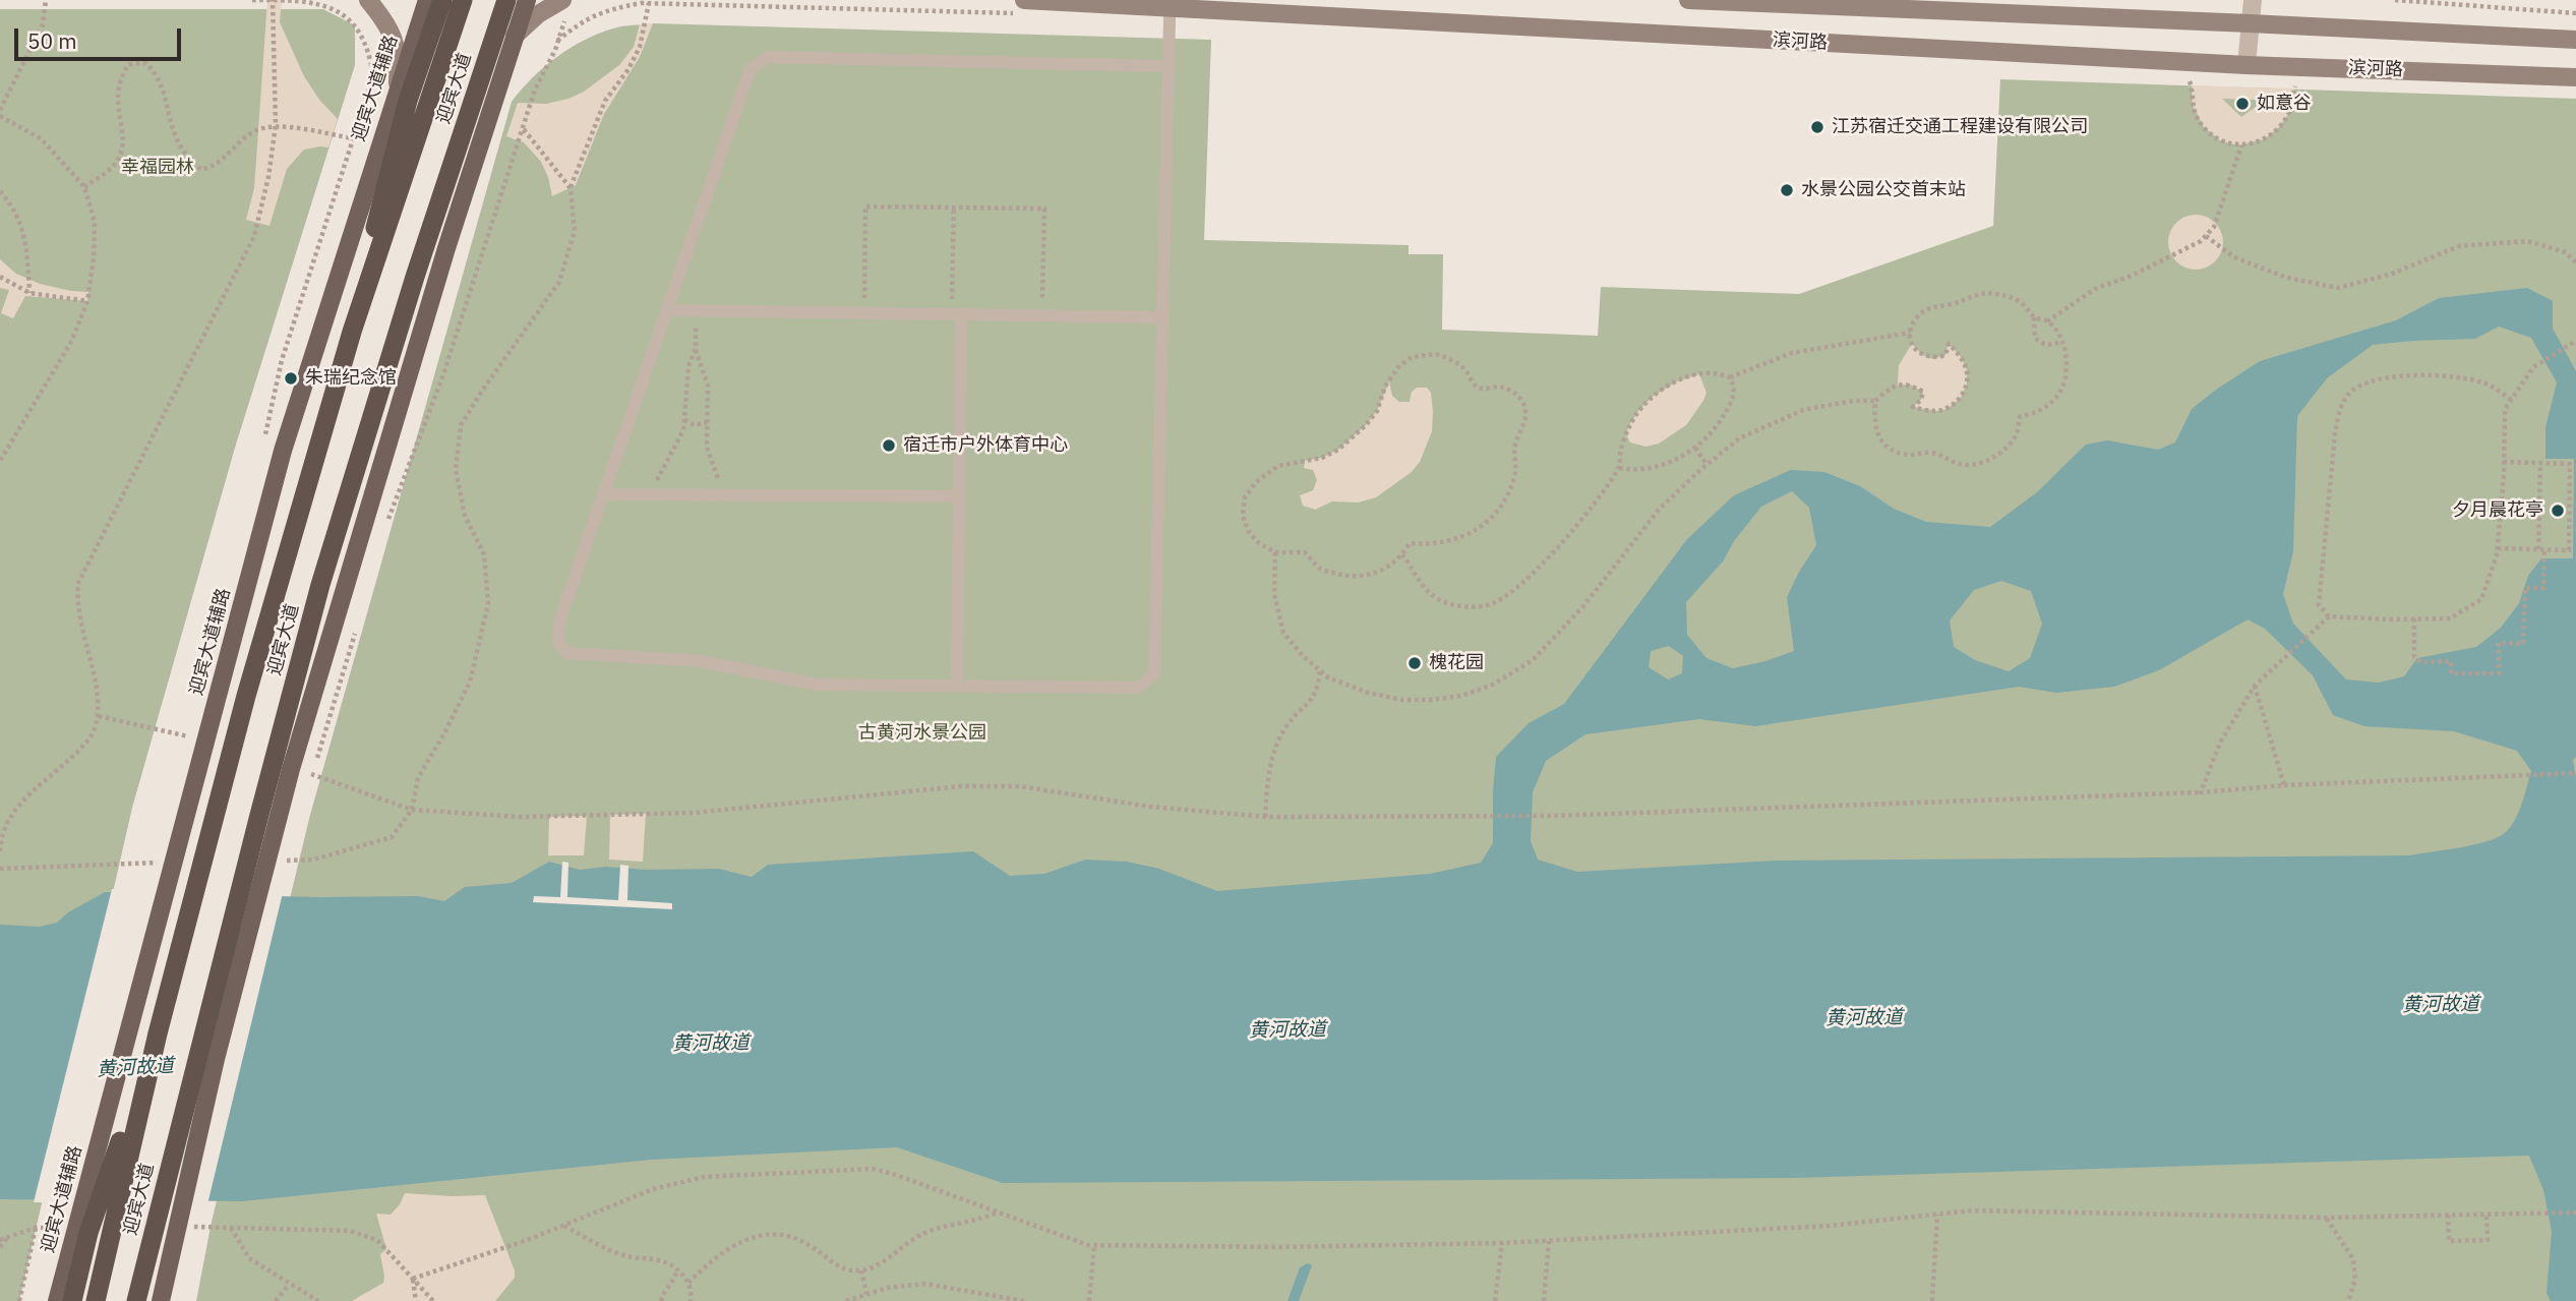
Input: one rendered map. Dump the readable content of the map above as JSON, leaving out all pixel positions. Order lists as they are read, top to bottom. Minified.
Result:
{"streets":{"highway":["迎宾大道"],"main road":["滨河路","迎宾大道辅路"]},"water":["黄河故道"],"parks":["幸福园林","古黄河水景公园"],"places":["如意谷","江苏宿迁交通工程建设有限公司","水景公园公交首末站","朱瑞纪念馆","宿迁市户外体育中心","夕月晨花亭","槐花园"],"scale_bar":"50 m"}
